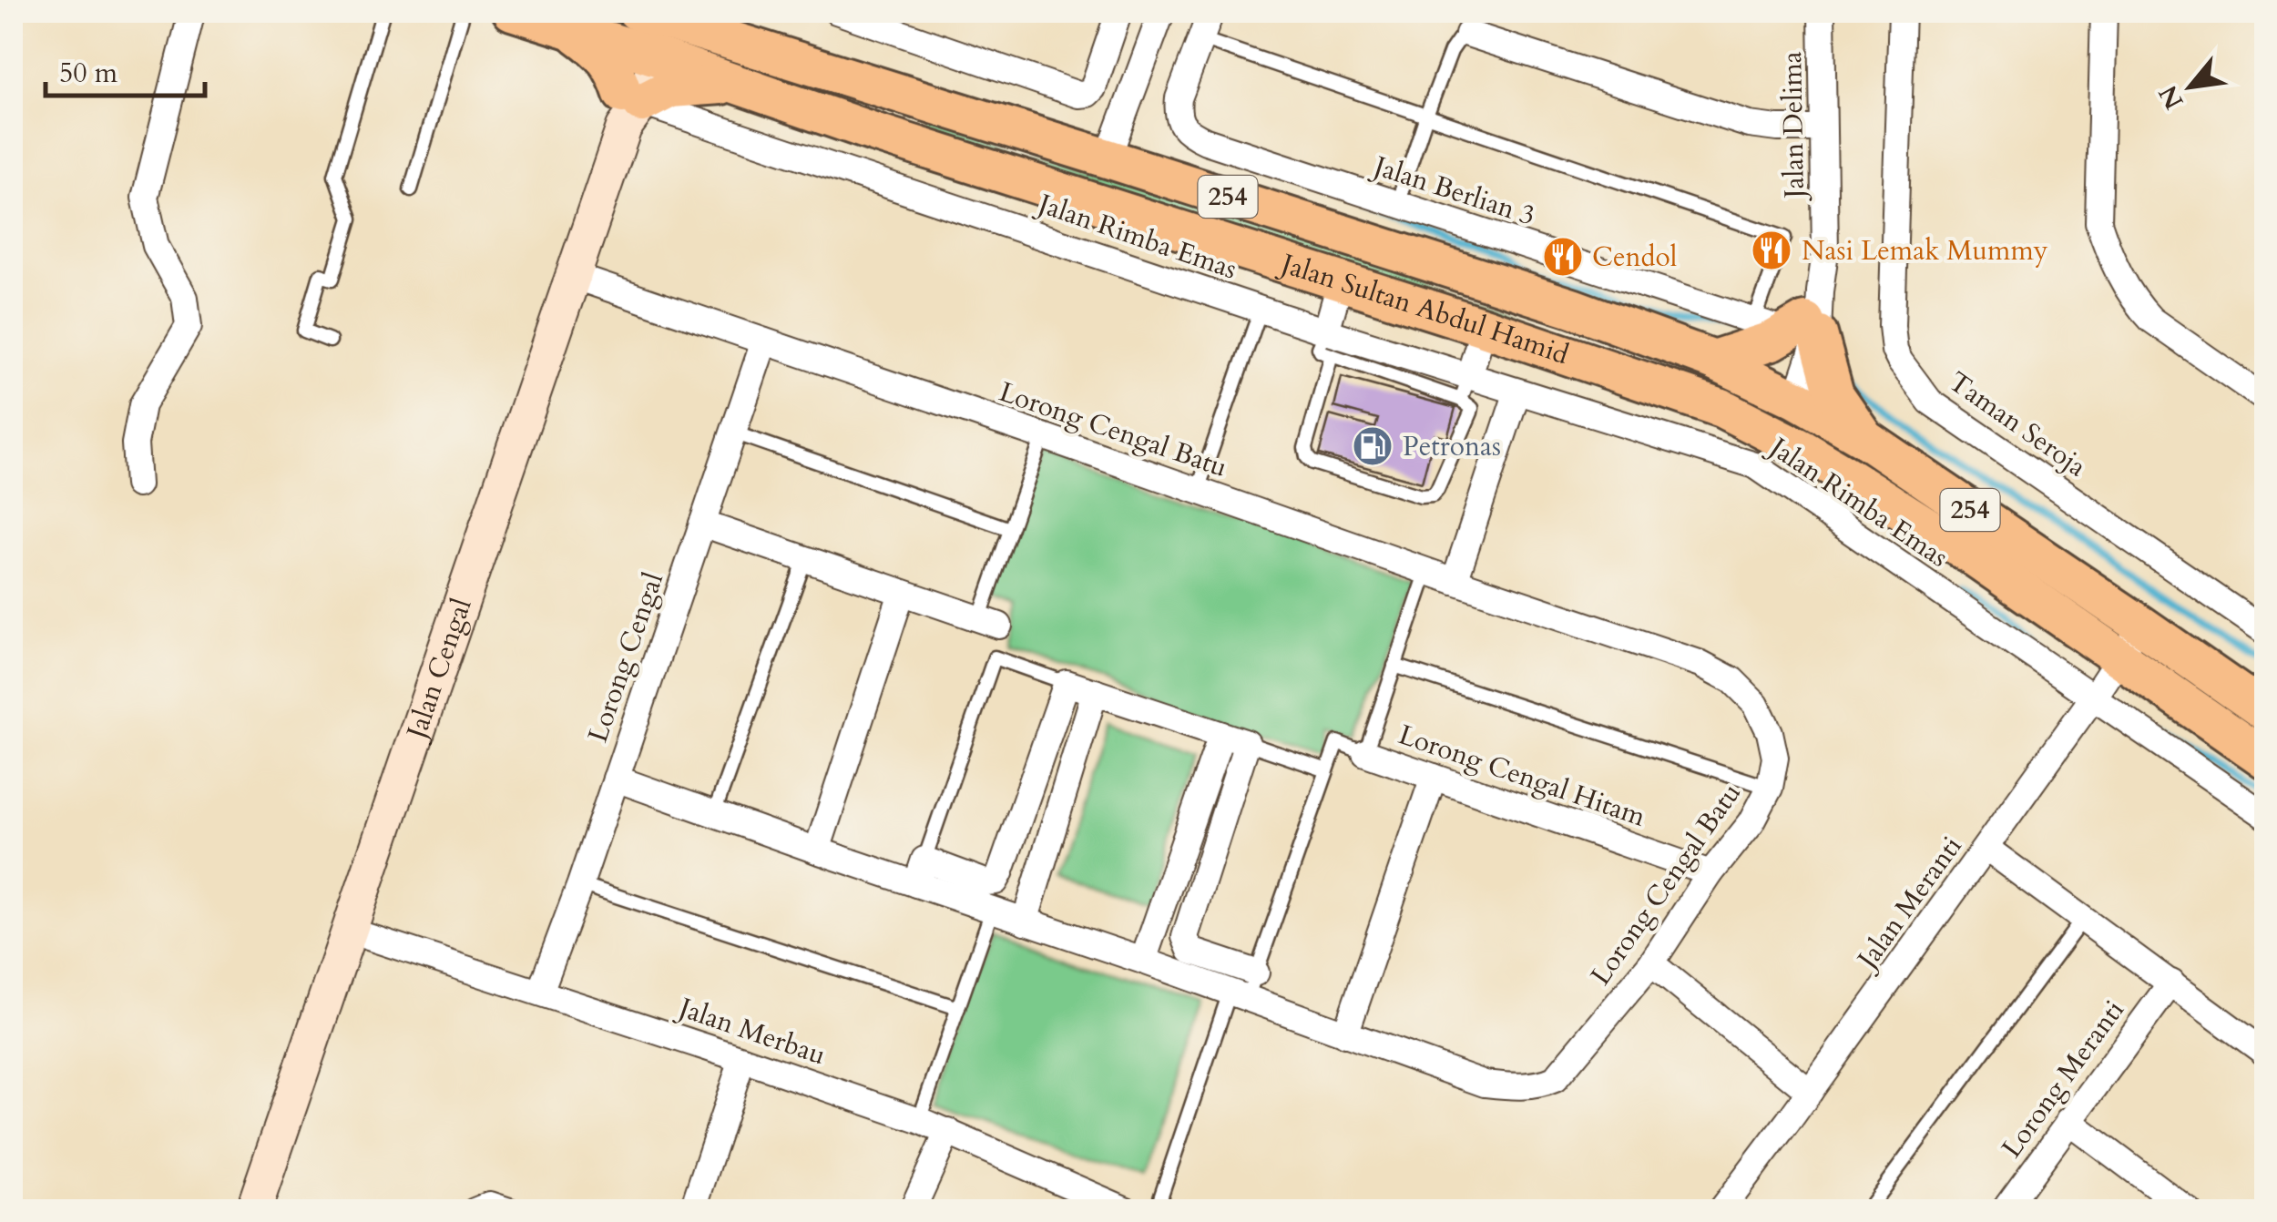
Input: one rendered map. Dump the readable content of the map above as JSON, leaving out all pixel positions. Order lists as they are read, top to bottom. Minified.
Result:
{"streets":{"main road":["254","Jalan Sultan Abdul Hamid"],"street":["Jalan Delima","Jalan Berlian 3","Jalan Rimba Emas","Taman Seroja","Lorong Cengal Batu","Lorong Cengal","Jalan Cengal","Lorong Cengal Hitam","Jalan Meranti","Jalan Merbau","Lorong Meranti"]},"crossings":[["Jalan Delima","Jalan Berlian 3"],["Jalan Delima","Jalan Sultan Abdul Hamid"],["Jalan Rimba Emas","Jalan Cengal"],["Jalan Rimba Emas","Jalan Meranti"],["Jalan Sultan Abdul Hamid","Jalan Cengal"],["Jalan Sultan Abdul Hamid","Jalan Meranti"],["Lorong Cengal Batu","Lorong Cengal"],["Lorong Cengal Batu","Jalan Cengal"],["Lorong Cengal Batu","Lorong Cengal Hitam"],["Lorong Cengal","Jalan Merbau"],["Jalan Cengal","Jalan Merbau"]],"places":{"restaurant":["Nasi Lemak Mummy","Cendol"],"fuel station":["Petronas"]},"scale_bar":"50 m","north":"bottom left"}
